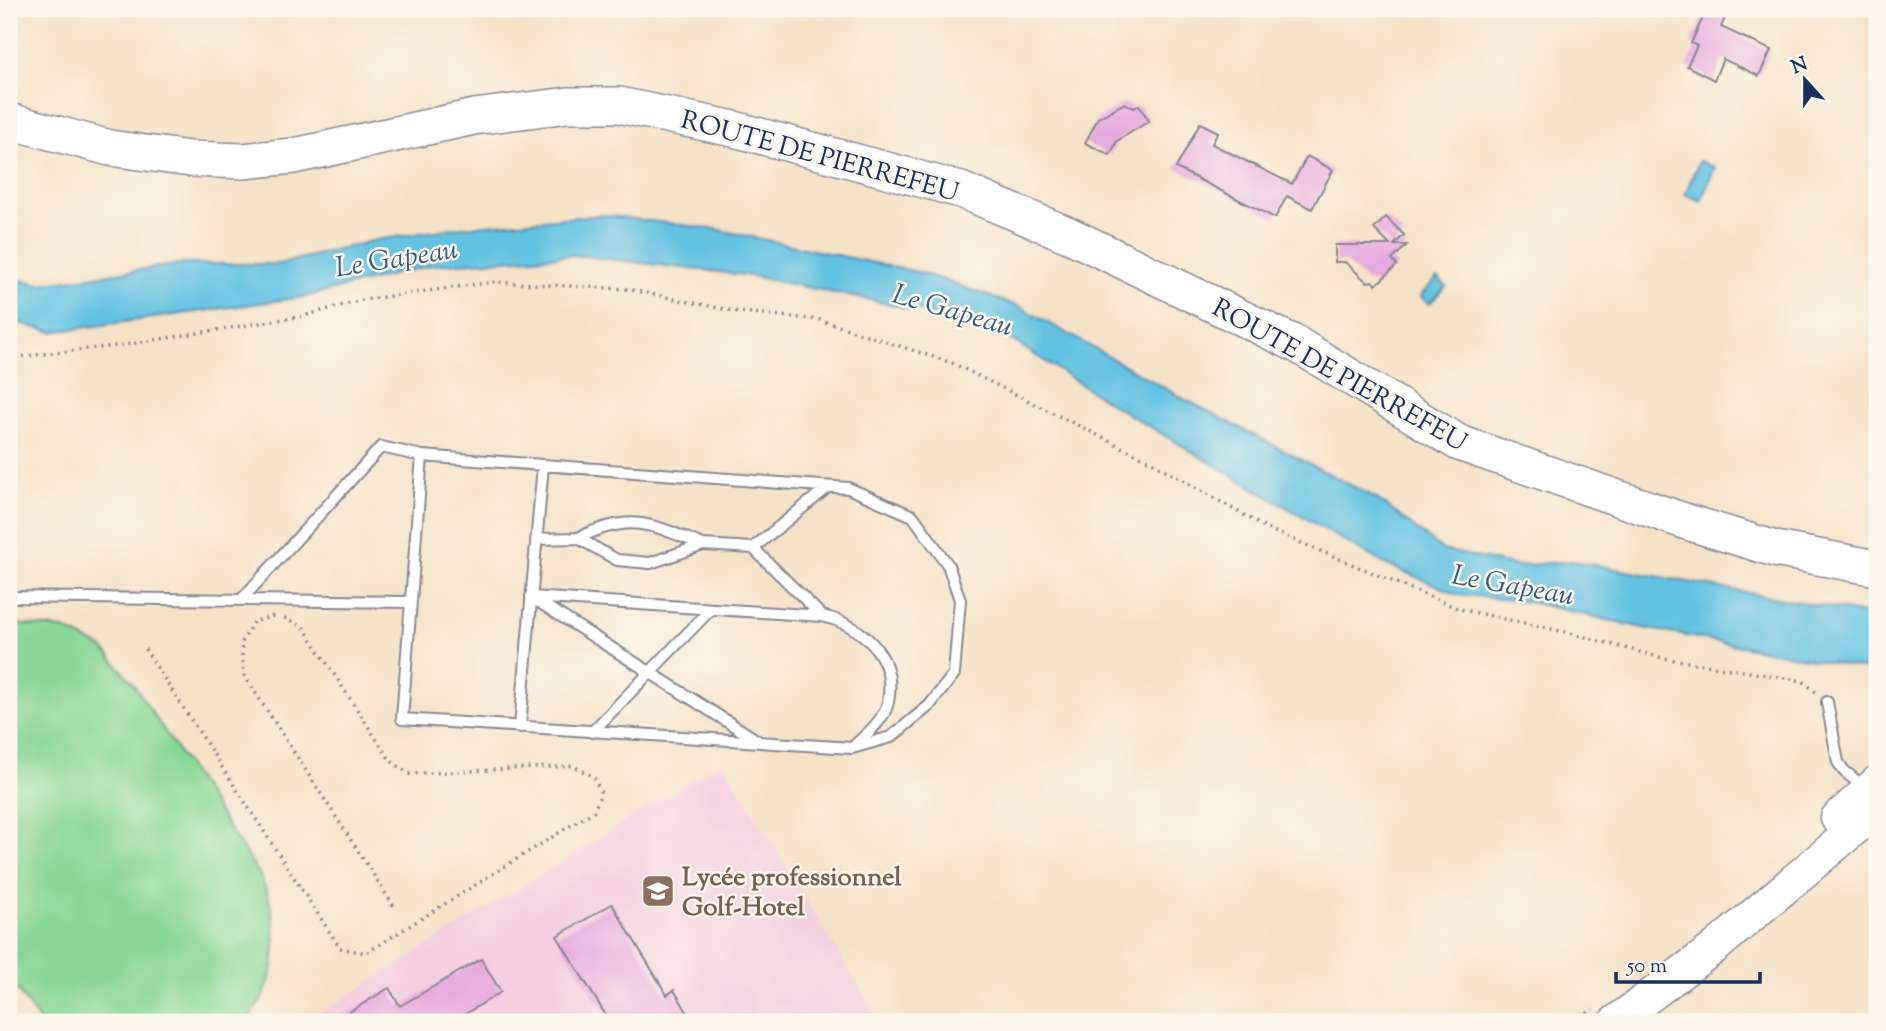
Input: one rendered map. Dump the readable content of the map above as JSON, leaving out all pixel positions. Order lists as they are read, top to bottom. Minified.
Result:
{"streets":{"main road":["ROUTE DE PIERREFEU"]},"water":["Le Gapeau"],"places":{"school or university":["Lycée professionnel Golf-Hotel"]},"scale_bar":"50 m","north":"top"}
